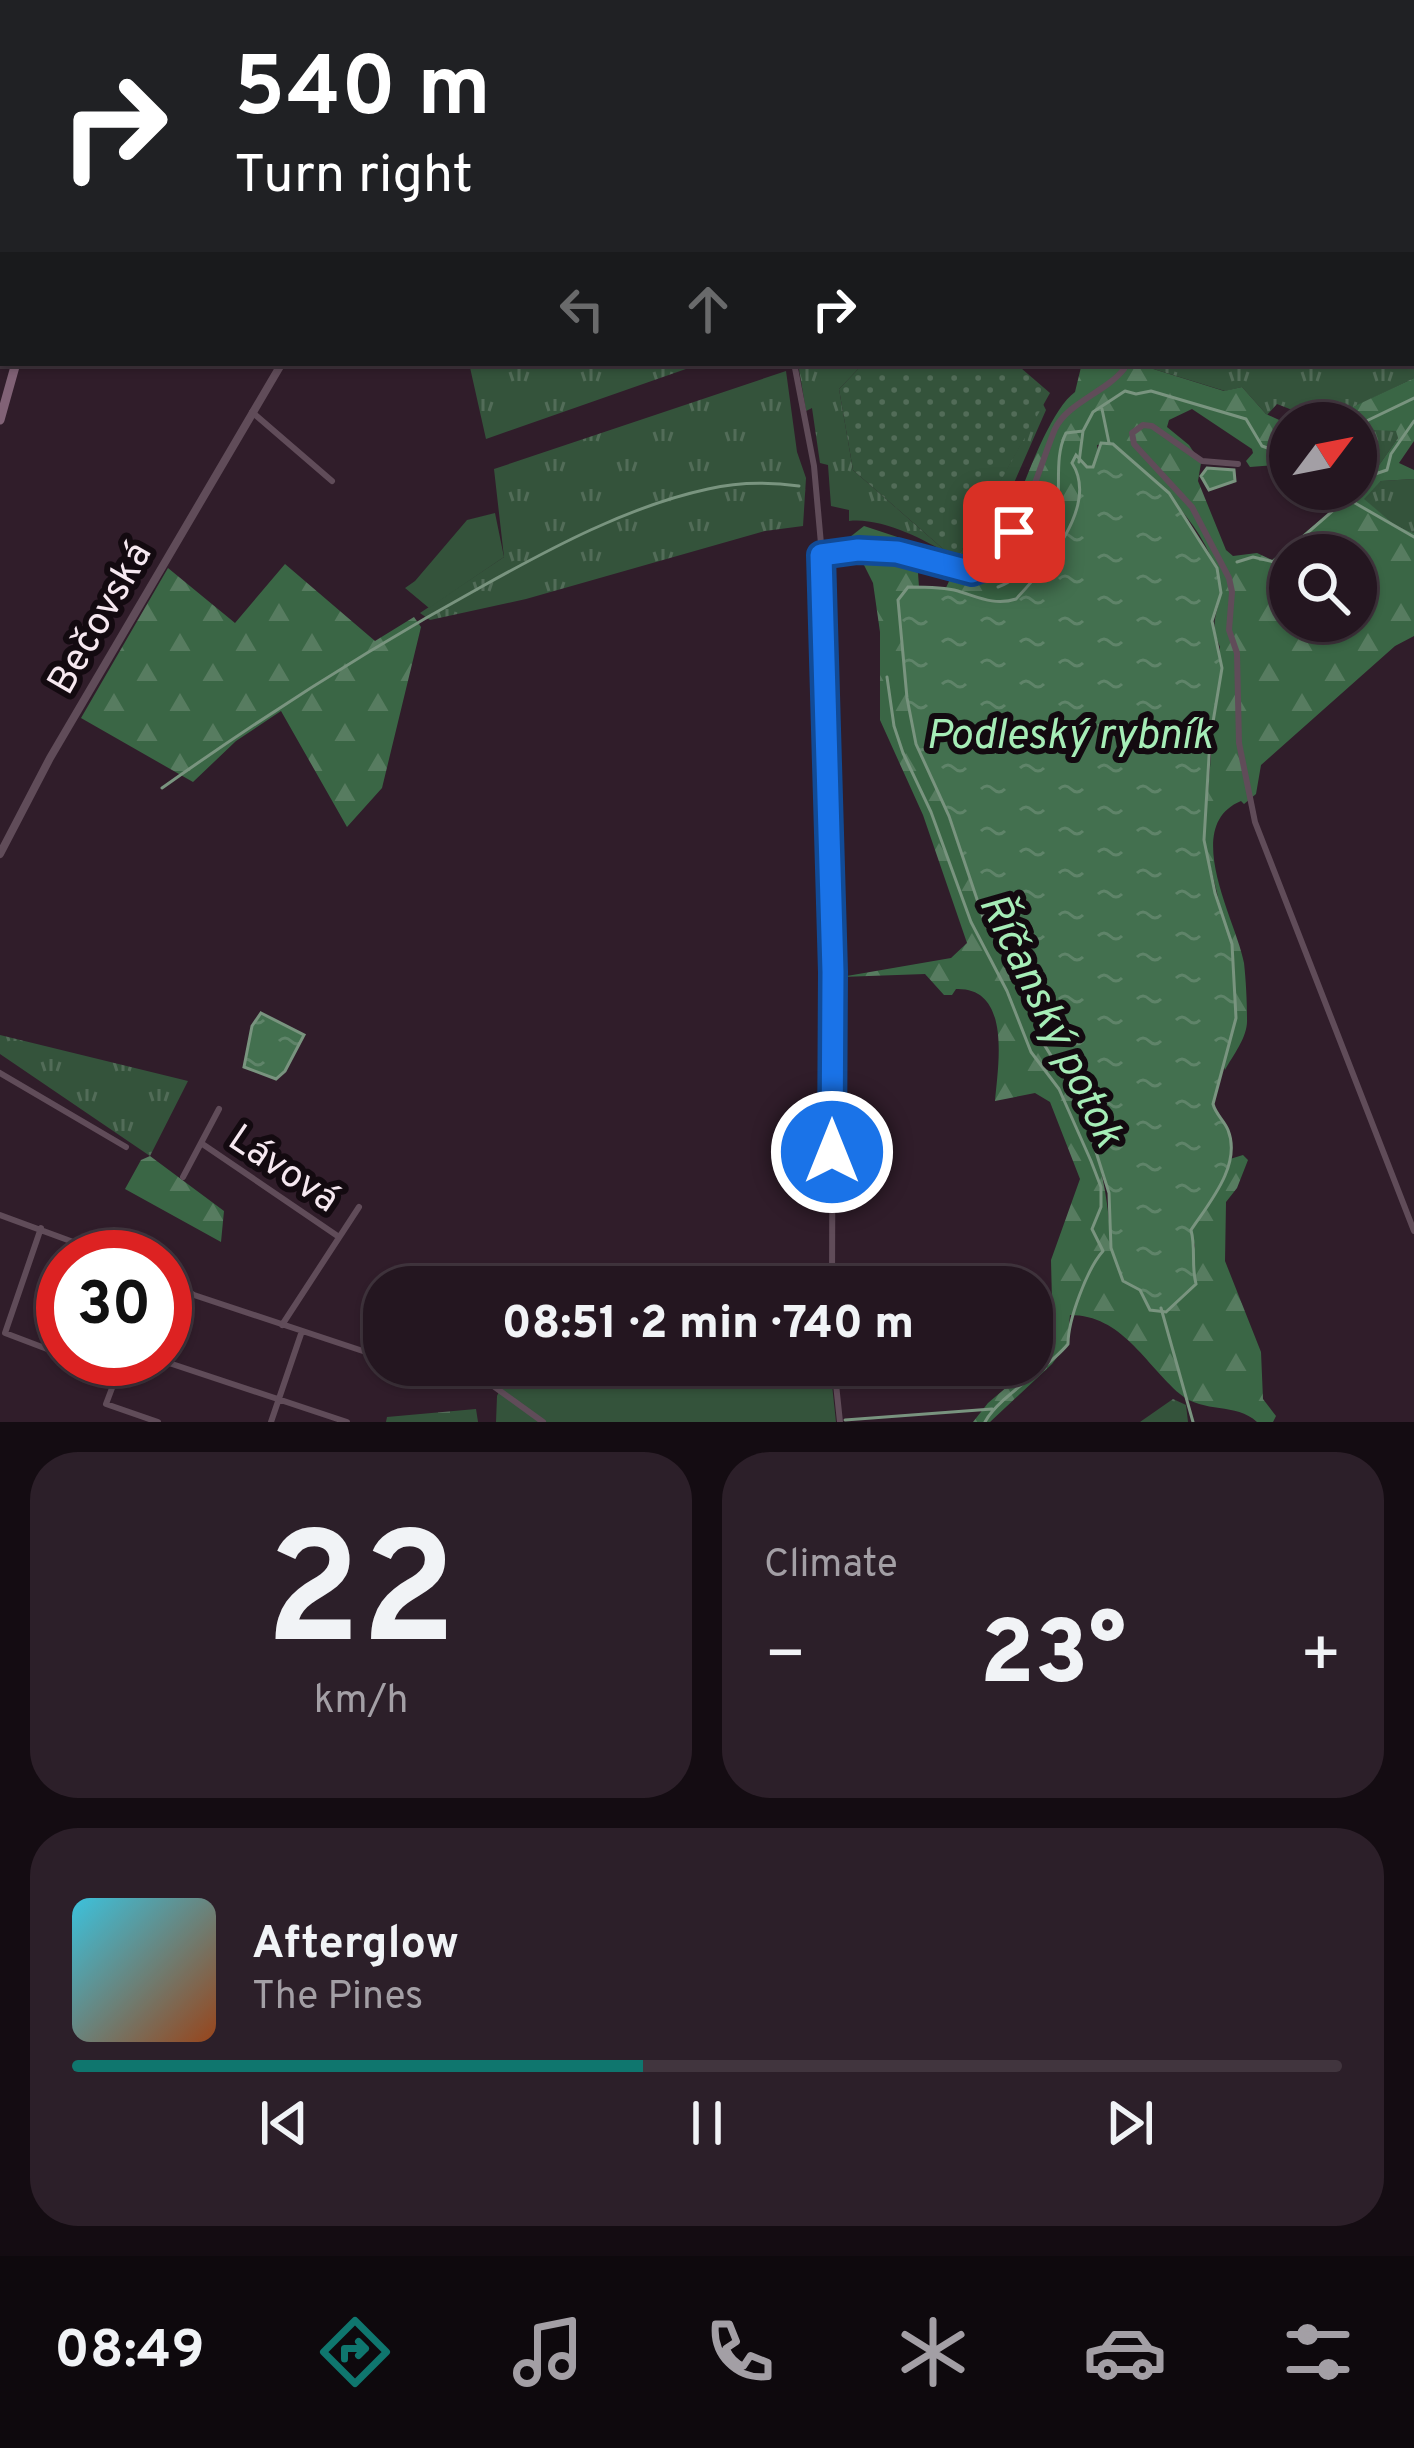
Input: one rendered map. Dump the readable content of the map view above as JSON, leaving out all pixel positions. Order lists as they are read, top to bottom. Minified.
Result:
{"streets":{"street":["Bečovská","Lávová"]},"water":["Podleský rybník","Říčanský potok"],"north":"top right","page":{"turn":["540 m","Turn right"],"limit":"30","trip":"08:51 · 2 min · 740 m","tile":[["22","km/h"],"Climate"],"heat":["−","23°","+"],"song":["Afterglow","The Pines"],"tabs":"08:49"}}
